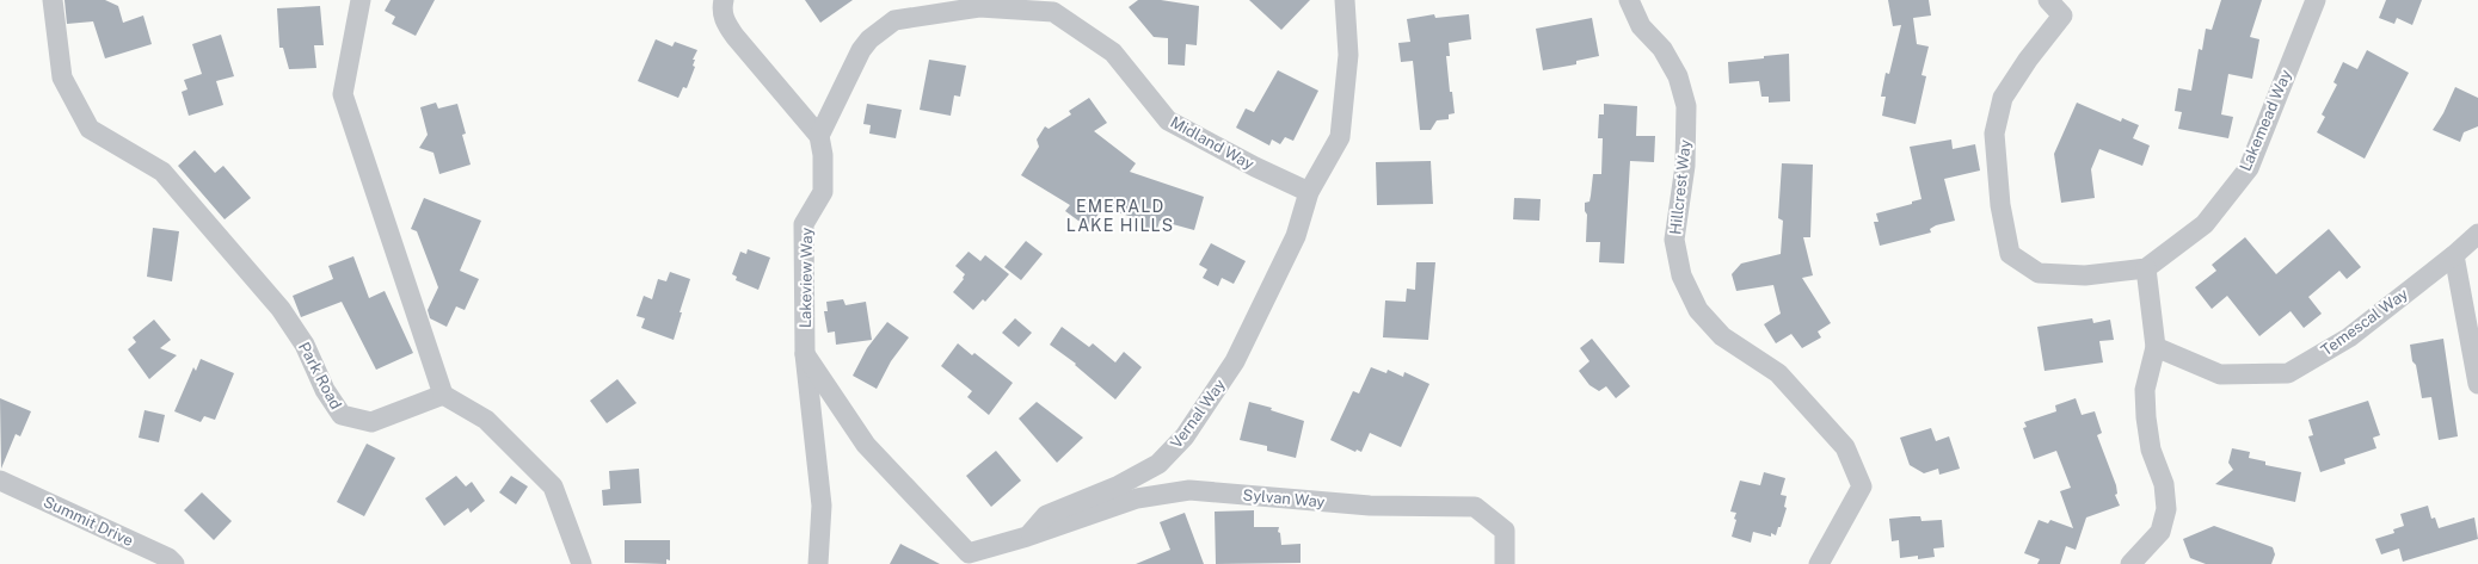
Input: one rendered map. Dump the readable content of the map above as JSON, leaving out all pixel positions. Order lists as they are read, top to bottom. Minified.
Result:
{"streets":{"street":["Lakemead Way","Midland Way","Hillcrest Way","Lakeview Way","Temescal Way","Park Road","Vernal Way","Sylvan Way","Summit Drive"]},"crossings":[["Midland Way","Lakeview Way"],["Midland Way","Vernal Way"],["Vernal Way","Sylvan Way"]],"districts":["EMERALD LAKE HILLS"]}
